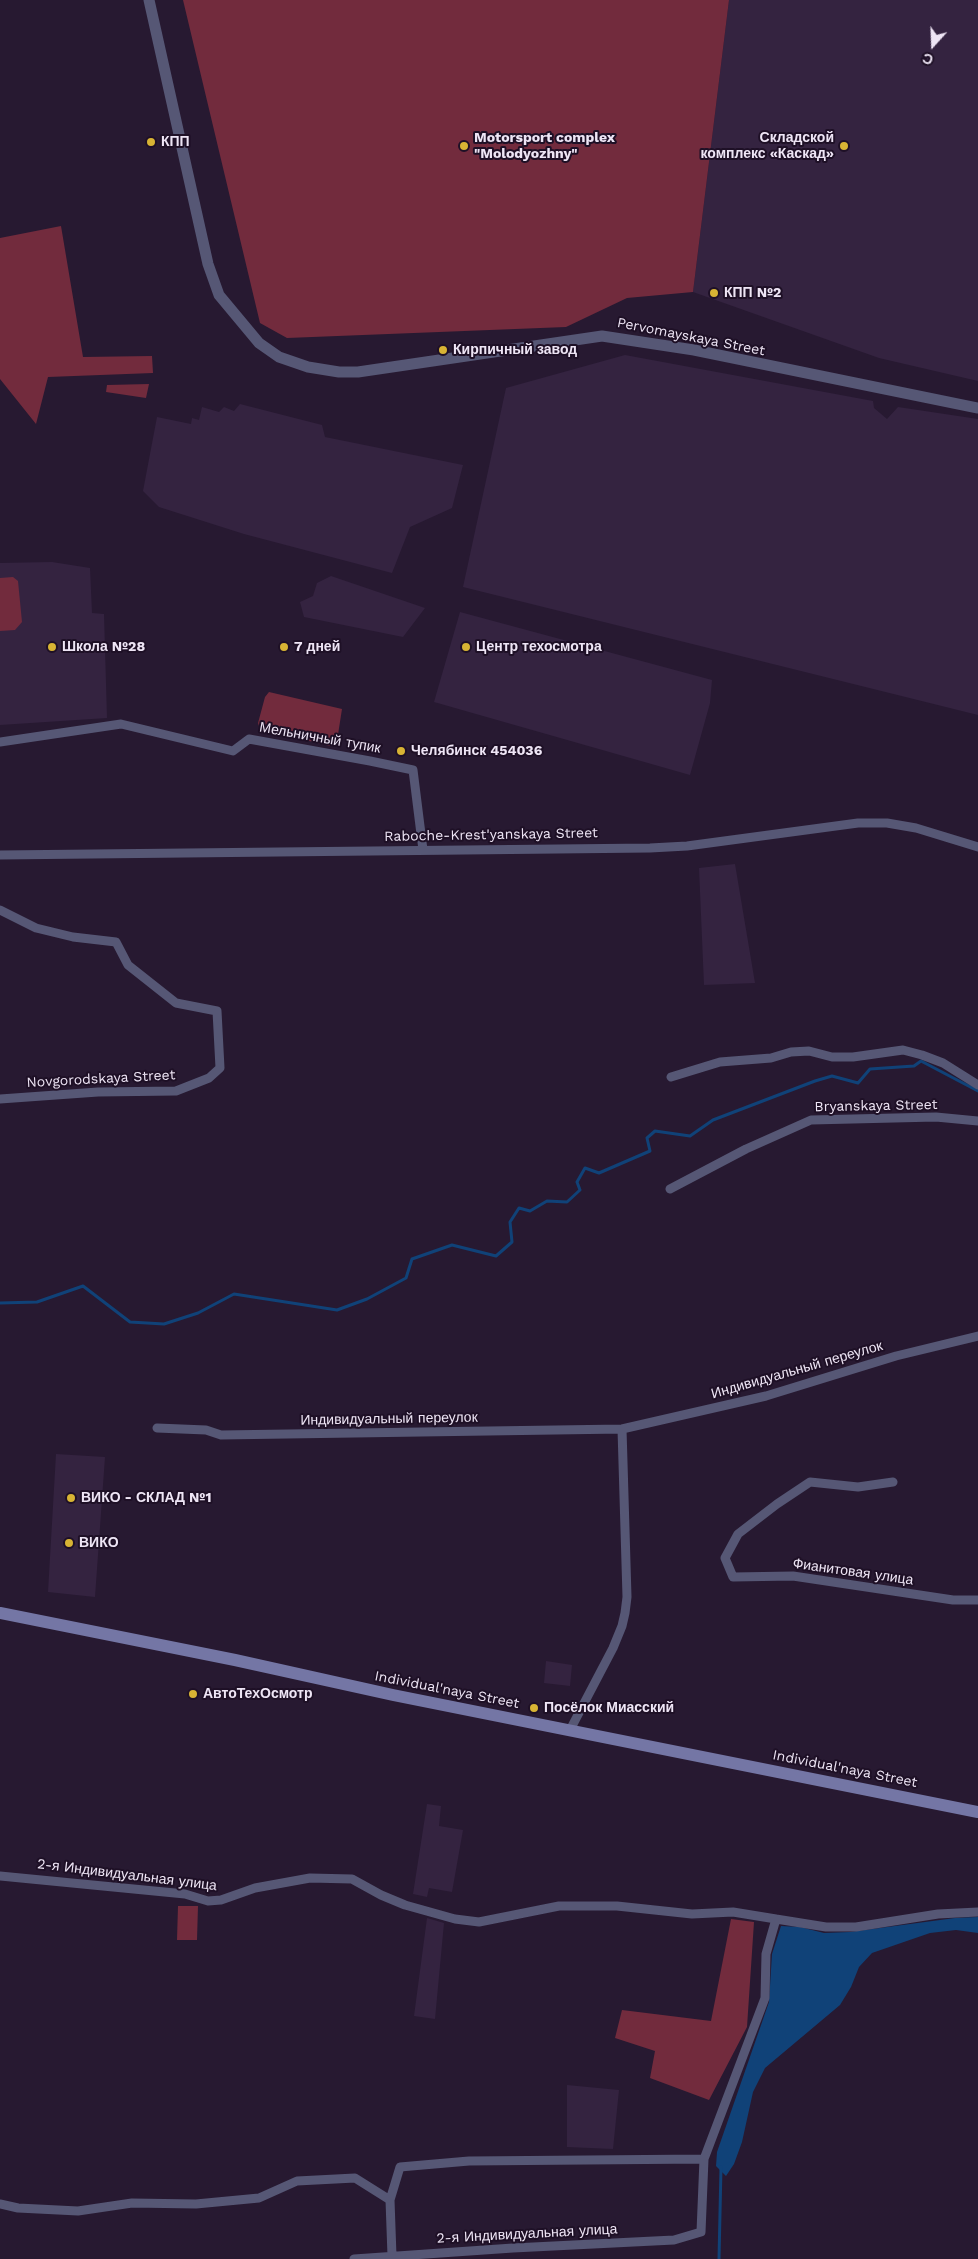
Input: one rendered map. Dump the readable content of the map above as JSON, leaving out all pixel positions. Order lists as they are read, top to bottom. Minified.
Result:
{"streets":{"main road":["Individual'naya Street"],"street":["Pervomayskaya Street","Мельничный тупик","Raboche-Krest'yanskaya Street","Novgorodskaya Street","Bryanskaya Street","Индивидуальный переулок","Фианитовая улица","2-я Индивидуальная улица"]},"crossings":[["Мельничный тупик","Raboche-Krest'yanskaya Street"]],"places":["КПП","Motorsport complex \"Molodyozhny\"","Складской комплекс «Каскад»","КПП №2","Кирпичный завод","Школа №28","7 дней","Центр техосмотра","Челябинск 454036","ВИКО - СКЛАД №1","ВИКО","АвтоТехОсмотр","Посёлок Миасский"],"north":"bottom"}
